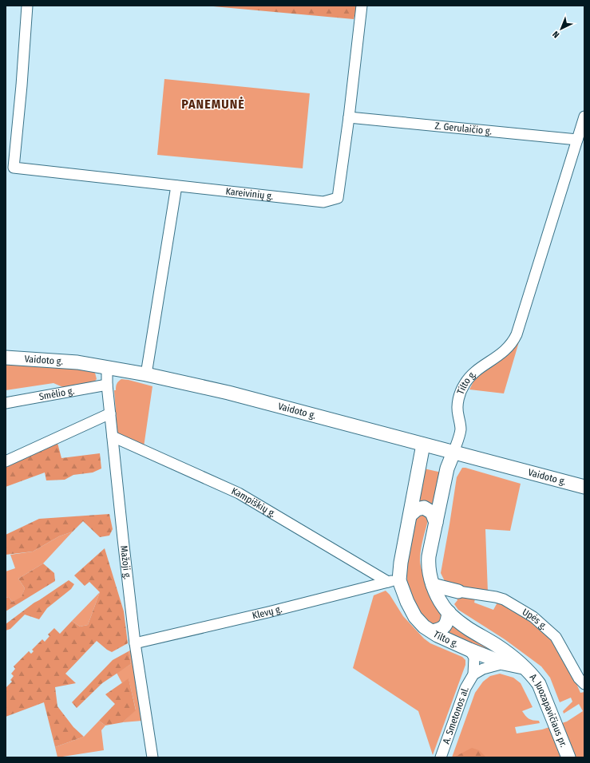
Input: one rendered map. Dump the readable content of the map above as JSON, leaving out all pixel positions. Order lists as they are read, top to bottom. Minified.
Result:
{"streets":{"main road":["Vaidoto g.","Tilto g.","A. Juozapavičiaus pr."],"street":["Z. Gerulaičio g.","Kareivinių g.","Smėlio g.","Kampiškių g.","Mažoji g.","Klevų g.","Upės g.","A. Smetonos al."]},"crossings":[["Z. Gerulaičio g.","Kareivinių g."],["Z. Gerulaičio g.","Tilto g."],["Vaidoto g.","Tilto g."],["Vaidoto g.","Mažoji g."],["Tilto g.","Kampiškių g."],["Tilto g.","Klevų g."],["Tilto g.","A. Juozapavičiaus pr."],["Tilto g.","A. Smetonos al."],["Smėlio g.","Mažoji g."],["Kampiškių g.","Mažoji g."],["Kampiškių g.","Klevų g."],["Mažoji g.","Klevų g."]],"districts":["PANEMUNĖ"],"north":"bottom left"}
